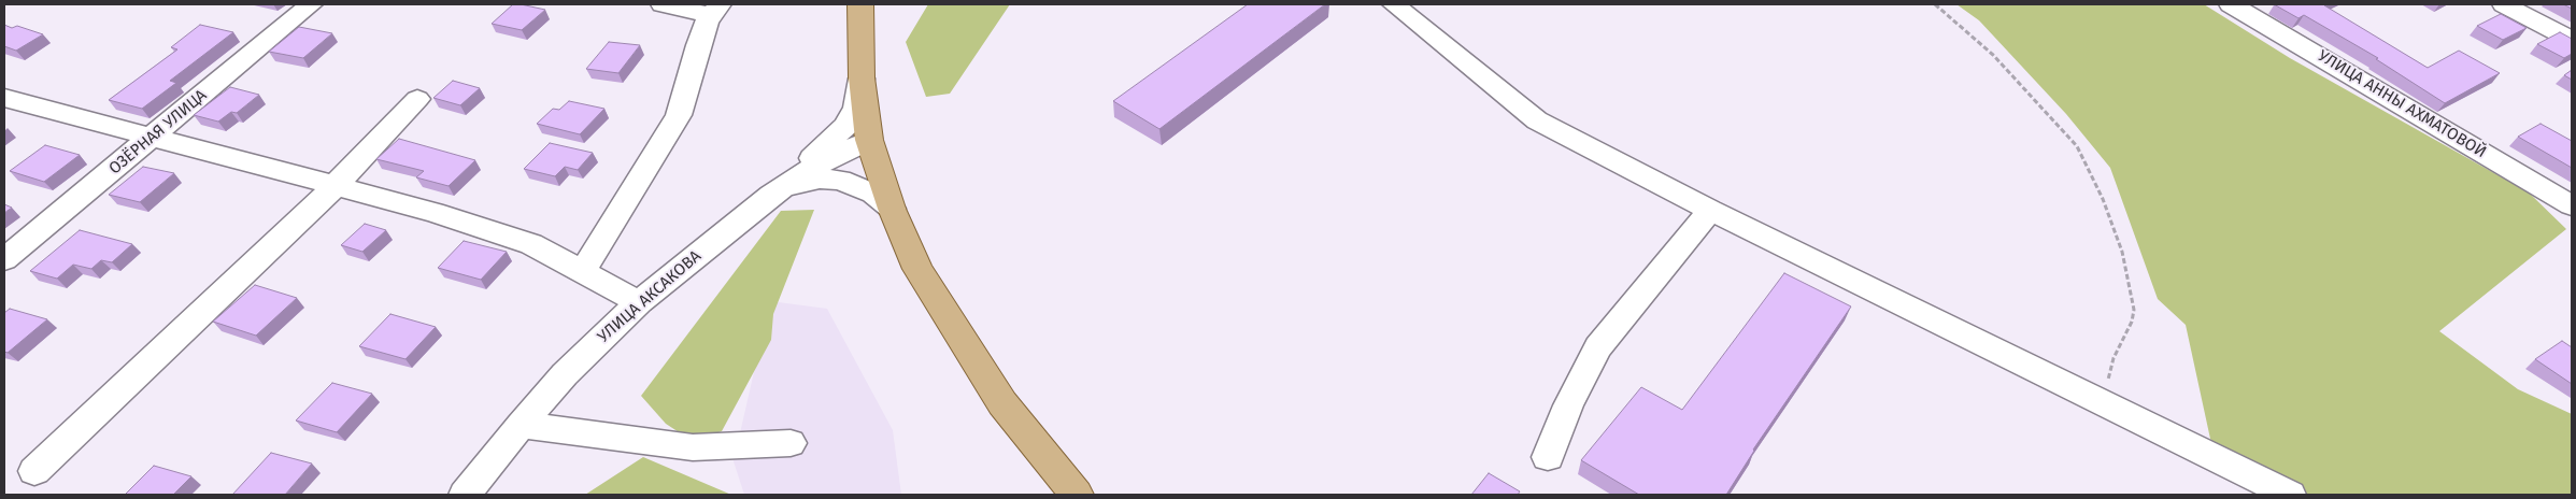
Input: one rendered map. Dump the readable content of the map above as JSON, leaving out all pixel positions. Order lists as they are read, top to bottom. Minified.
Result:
{"streets":{"street":["УЛИЦА АННЫ АХМАТОВОЙ","ОЗЁРНАЯ УЛИЦА","УЛИЦА АКСАКОВА"]}}
